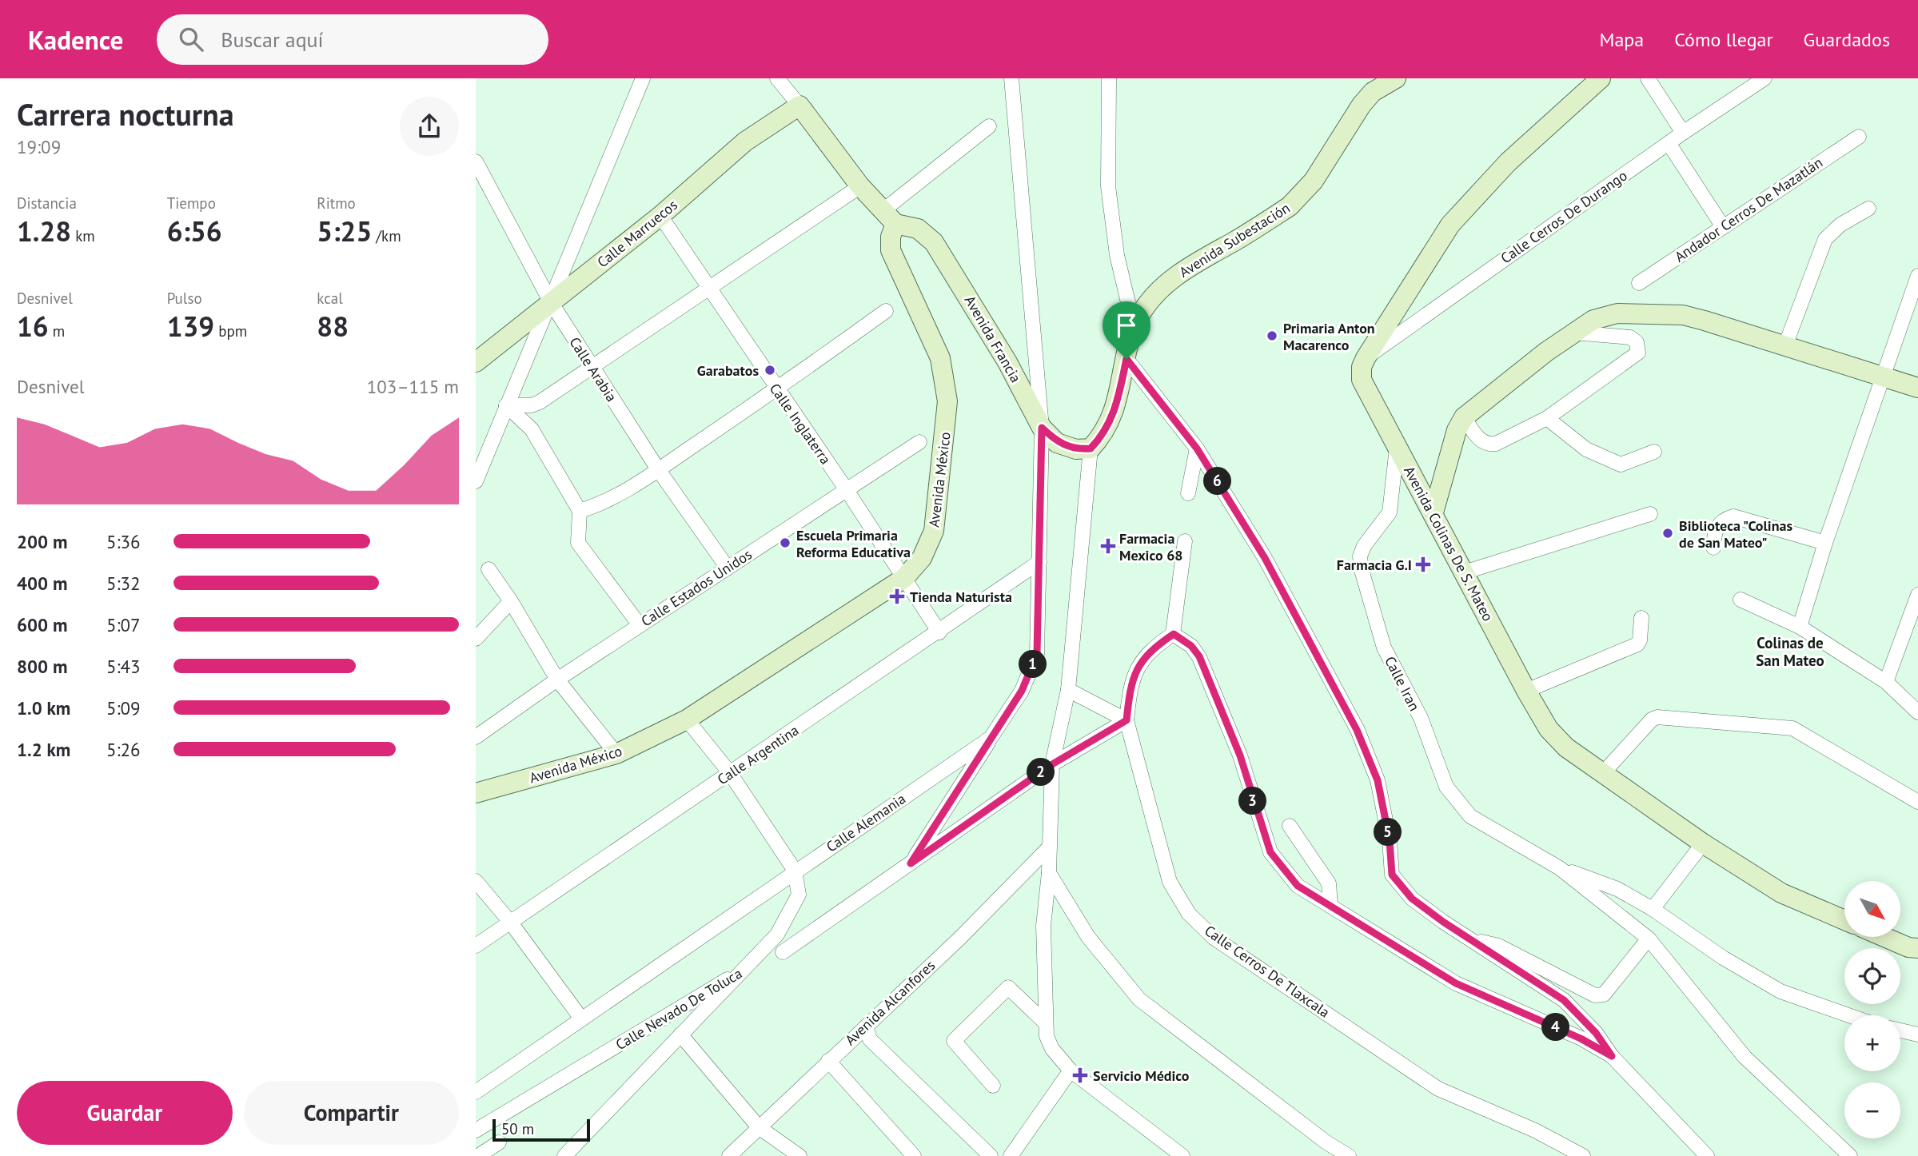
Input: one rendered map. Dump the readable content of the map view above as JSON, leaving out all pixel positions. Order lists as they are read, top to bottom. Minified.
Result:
{"streets":{"street":["Andador Cerros De Mazatlán","Calle Cerros De Durango","Calle Marruecos","Avenida Subestación","Avenida Francia","Calle Arabia","Calle Inglaterra","Avenida México","Avenida Colinas De S. Mateo","Calle Estados Unidos","Calle Iran","Calle Argentina","Calle Alemania","Calle Cerros De Tlaxcala","Avenida Alcanfores","Calle Nevado De Toluca"]},"crossings":[["Calle Cerros De Durango","Avenida Colinas De S. Mateo"],["Calle Marruecos","Calle Arabia"],["Calle Marruecos","Calle Inglaterra"],["Avenida Subestación","Avenida Francia"],["Avenida Francia","Avenida México"],["Avenida Francia","Calle Alemania"],["Calle Arabia","Calle Estados Unidos"],["Calle Inglaterra","Avenida México"],["Calle Inglaterra","Calle Estados Unidos"],["Calle Inglaterra","Calle Argentina"],["Avenida Colinas De S. Mateo","Calle Iran"],["Calle Argentina","Calle Alemania"]],"districts":["Colinas de San Mateo"],"places":{"other":["Primaria Anton Macarenco","Garabatos","Biblioteca \"Colinas de San Mateo\"","Escuela Primaria Reforma Educativa"],"health":["Farmacia Mexico 68","Farmacia G.I","Tienda Naturista","Servicio Médico"]},"scale_bar":"50 m","north":"bottom right","page":{"header":"Kadence","search":"Buscar aquí","nav":["Mapa","Cómo llegar","Guardados"],"heading":["Carrera nocturna","19:09"],"stats":[["Distancia","1.28 km"],["Tiempo","6:56"],["Ritmo","5:25 /km"],["Desnivel","16 m"],["Pulso","139 bpm"],["kcal","88"]],"chart":["Desnivel","103–115 m"],"pins":["6","1","2","3","5","4"],"list":[{"name":"200 m","note":"5:36"},{"name":"400 m","note":"5:32"},{"name":"600 m","note":"5:07"},{"name":"800 m","note":"5:43"},{"name":"1.0 km","note":"5:09"},{"name":"1.2 km","note":"5:26"}],"map_buttons":["+","−"],"buttons":["Guardar","Compartir"],"scale":"50 m"}}
